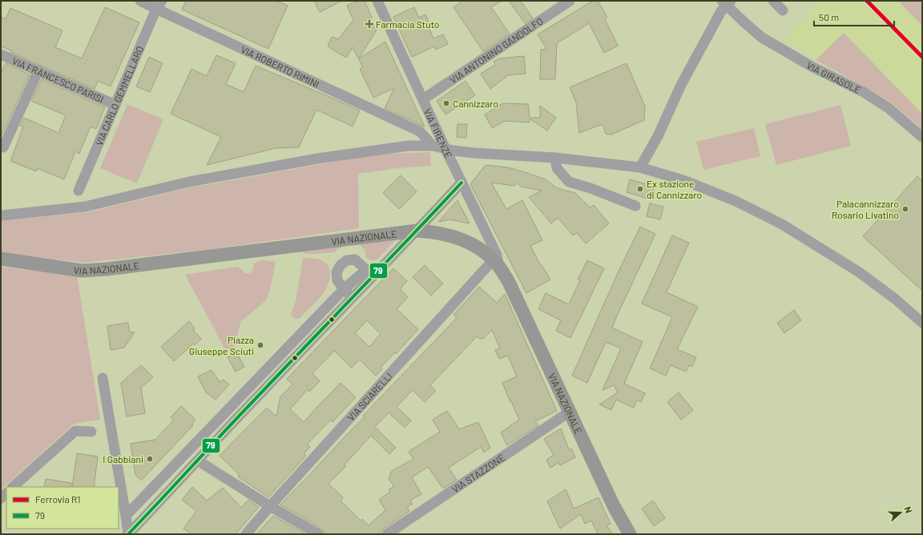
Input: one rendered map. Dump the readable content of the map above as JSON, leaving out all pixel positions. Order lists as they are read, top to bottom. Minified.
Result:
{"streets":{"main road":["VIA NAZIONALE"],"street":["VIA ANTONINO GANDOLFO","VIA ROBERTO RIMINI","VIA GIRASOLE","VIA FRANCESCO PARISI","VIA CARLO GEMMELLARO","VIA FIRENZE","VIA SCIARELLI","VIA STAZZONE"]},"crossings":[["VIA ANTONINO GANDOLFO","VIA FIRENZE"],["VIA ROBERTO RIMINI","VIA CARLO GEMMELLARO"],["VIA FRANCESCO PARISI","VIA CARLO GEMMELLARO"],["VIA FIRENZE","VIA NAZIONALE"],["VIA FIRENZE","VIA SCIARELLI"],["VIA NAZIONALE","VIA SCIARELLI"],["VIA NAZIONALE","VIA STAZZONE"]],"places":{"health":["Farmacia Stuto"],"other":["Cannizzaro","Ex stazione di Cannizzaro","Palacannizzaro Rosario Livatino","Piazza Giuseppe Sciuti","I Gabbiani"]},"lines":["rail line R1","transit line 79"],"legend":["Ferrovia R1","79"],"scale_bar":"50 m","north":"right"}
